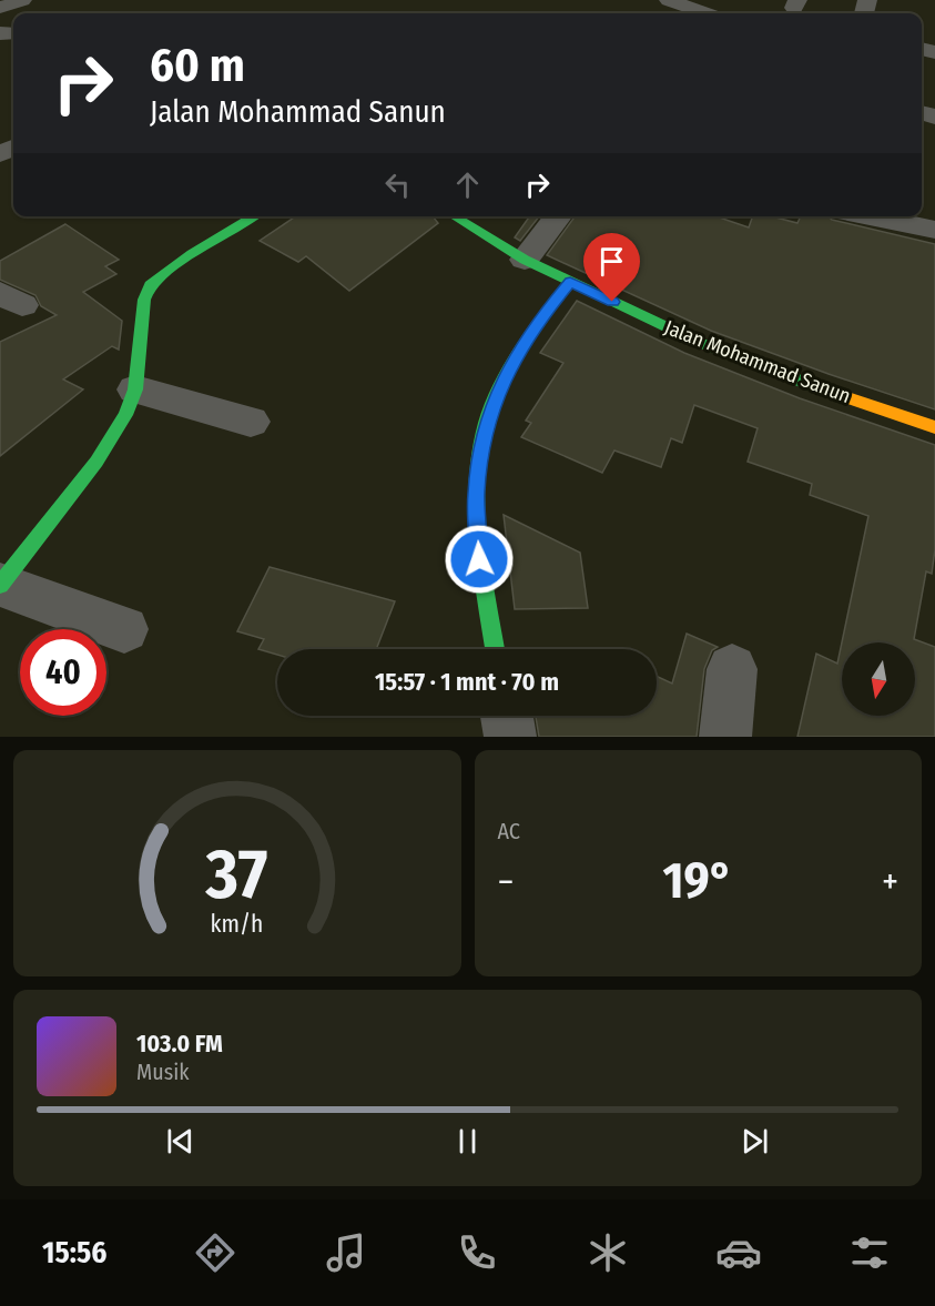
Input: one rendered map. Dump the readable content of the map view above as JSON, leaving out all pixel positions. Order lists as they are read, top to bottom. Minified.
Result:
{"streets":{"street":["Jalan Mohammad Sanun"]},"north":"bottom","page":{"turn":["60 m","Jalan Mohammad Sanun"],"limit":"40","trip":"15:57 · 1 mnt · 70 m","tile":"AC","heat":["−","19°","+"],"song":["103.0 FM","Musik"],"tabs":"15:56","gauge":["37","km/h"]}}
